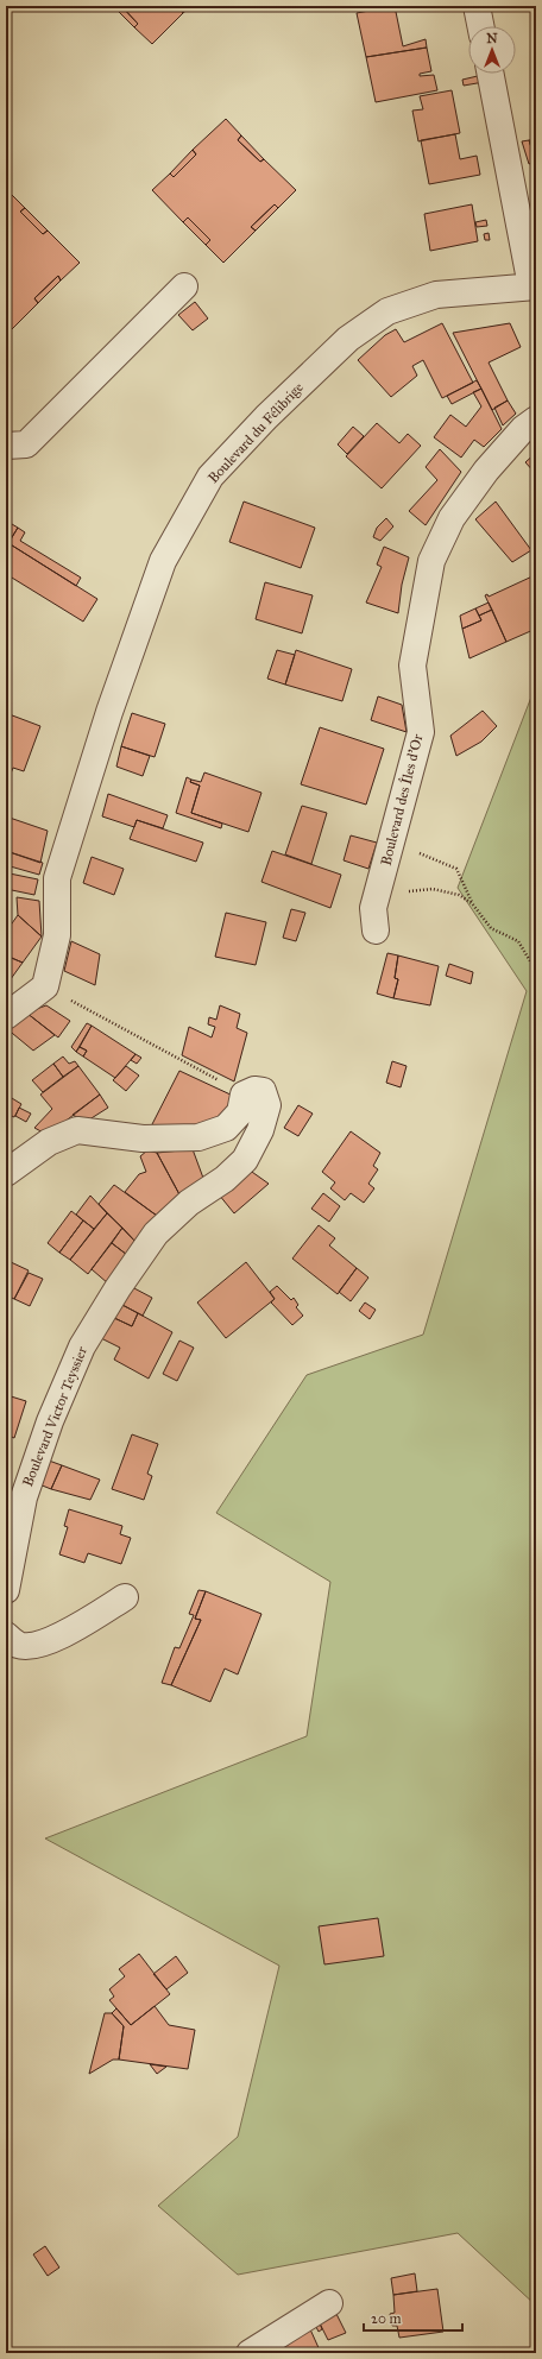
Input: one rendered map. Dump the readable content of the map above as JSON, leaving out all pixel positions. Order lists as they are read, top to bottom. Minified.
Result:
{"streets":{"street":["Boulevard du Félibrige","Boulevard des Îles d'Or","Boulevard Victor Teyssier"]},"scale_bar":"20 m","north":"top"}
